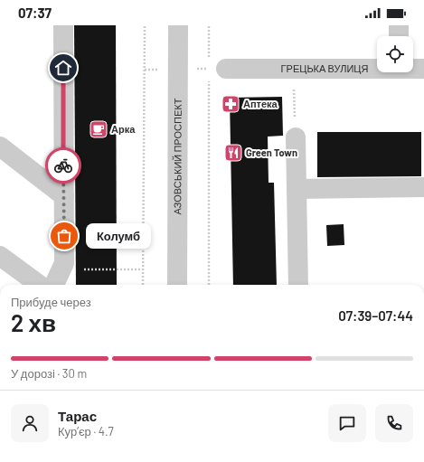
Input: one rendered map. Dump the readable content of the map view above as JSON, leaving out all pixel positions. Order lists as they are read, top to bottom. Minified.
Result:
{"streets":{"street":["ГРЕЦЬКА ВУЛИЦЯ","АЗОВСЬКИЙ ПРОСПЕКТ"]},"places":{"pharmacy":["Аптека"],"cafe":["Арка"],"restaurant":["Green Town"],"other":["Колумб"]},"page":{"status":"07:37","bubble":"Колумб","heading":["2 хв","Прибуде через","07:39–07:44"],"panel":["Тарас","Кур’єр · 4.7"],"bar":"У дорозі · 30 m"}}
